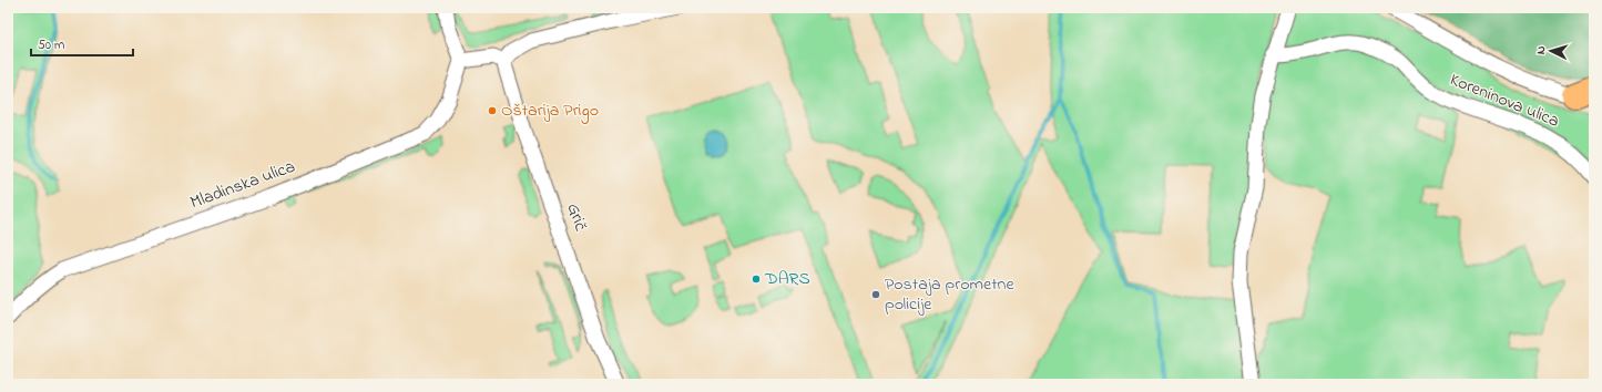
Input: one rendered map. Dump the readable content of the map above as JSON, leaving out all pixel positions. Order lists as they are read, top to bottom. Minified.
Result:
{"streets":{"street":["Koreninova ulica","Mladinska ulica","Grič"]},"places":["Oštarija Prigo","DARS","Postaja prometne policije"],"scale_bar":"50 m","north":"left"}
